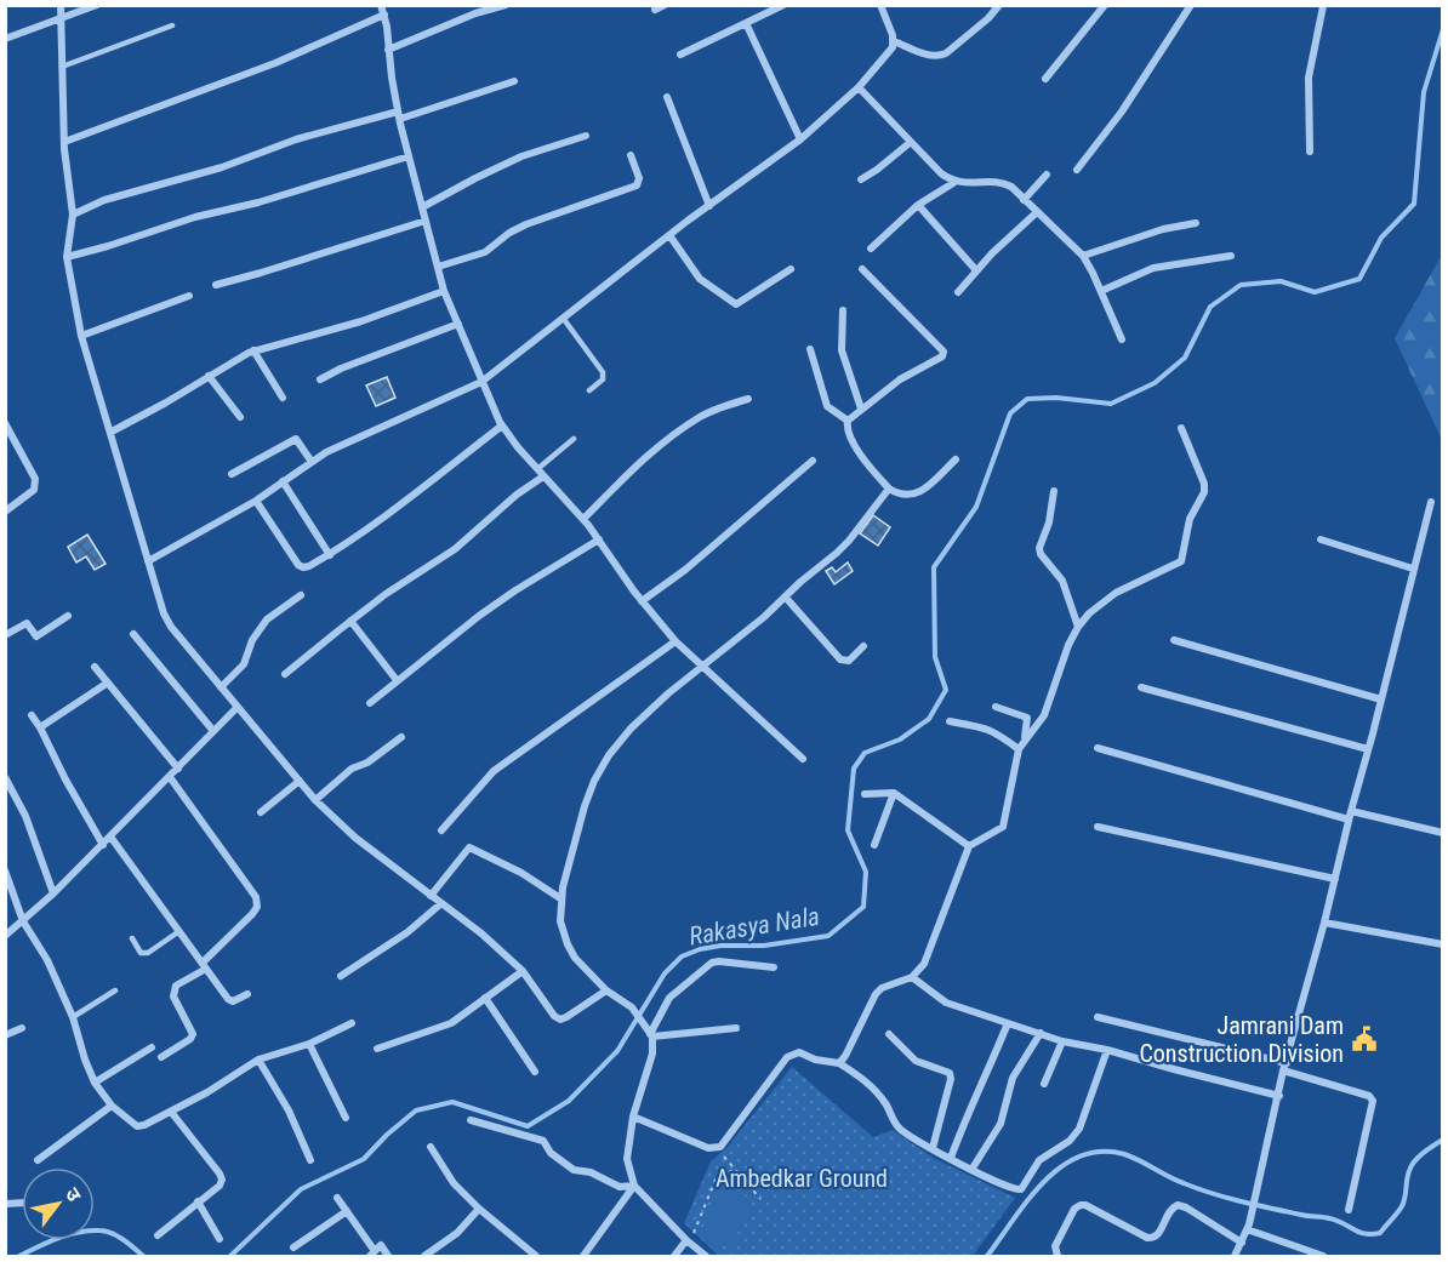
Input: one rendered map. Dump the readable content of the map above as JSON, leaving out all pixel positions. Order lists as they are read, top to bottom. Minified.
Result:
{"water":["Rakasya Nala"],"parks":["Ambedkar Ground"],"places":{"public building":["Jamrani Dam Construction Division"]},"north":"top right"}
